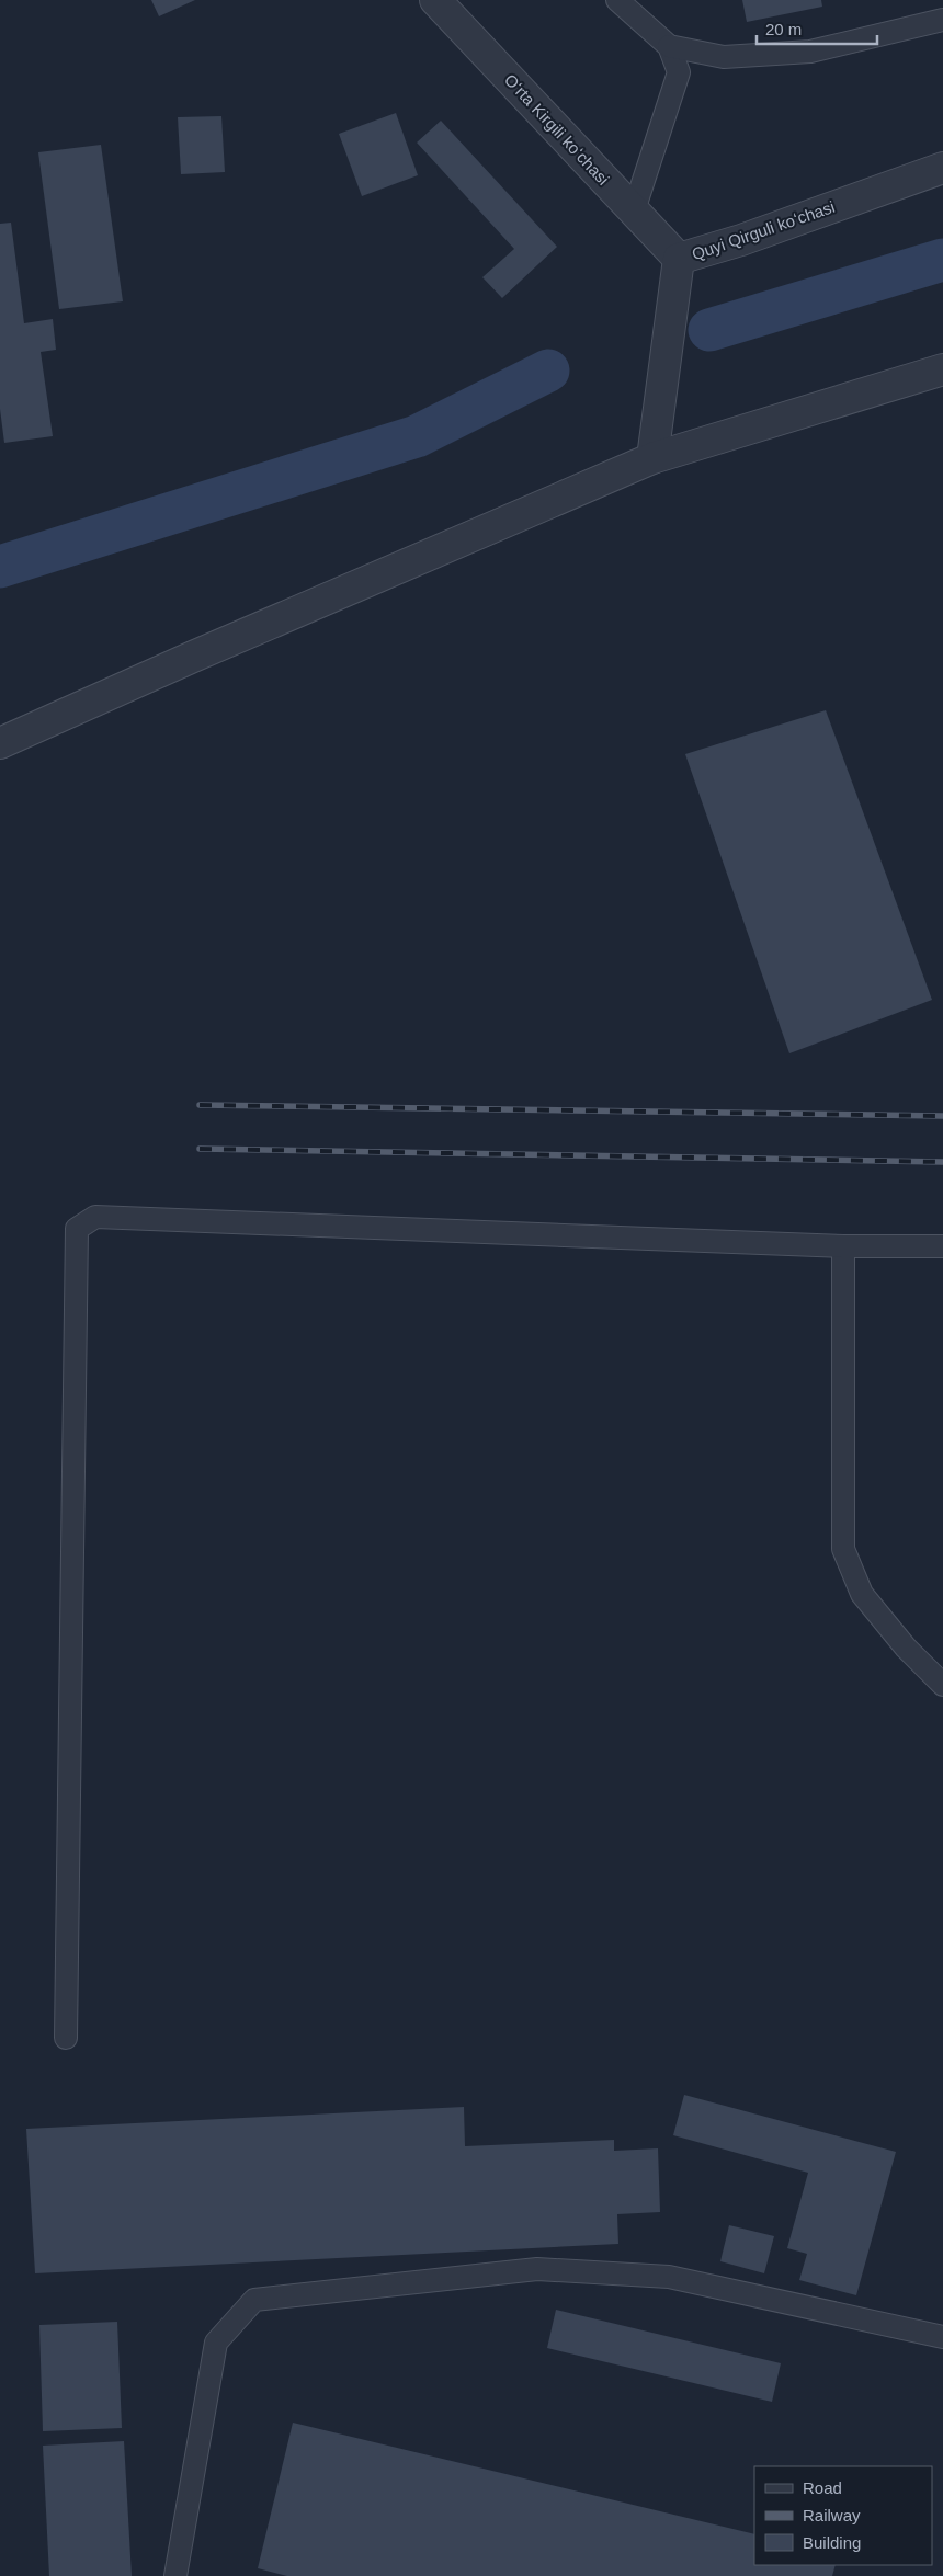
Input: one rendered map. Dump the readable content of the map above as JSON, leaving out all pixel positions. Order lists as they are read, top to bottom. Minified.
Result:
{"streets":{"street":["Oʻrta Kirgili koʻchasi","Quyi Qirguli koʻchasi"]},"crossings":[["Oʻrta Kirgili koʻchasi","Quyi Qirguli koʻchasi"]],"legend":["Road","Railway","Building"],"scale_bar":"20 m"}
